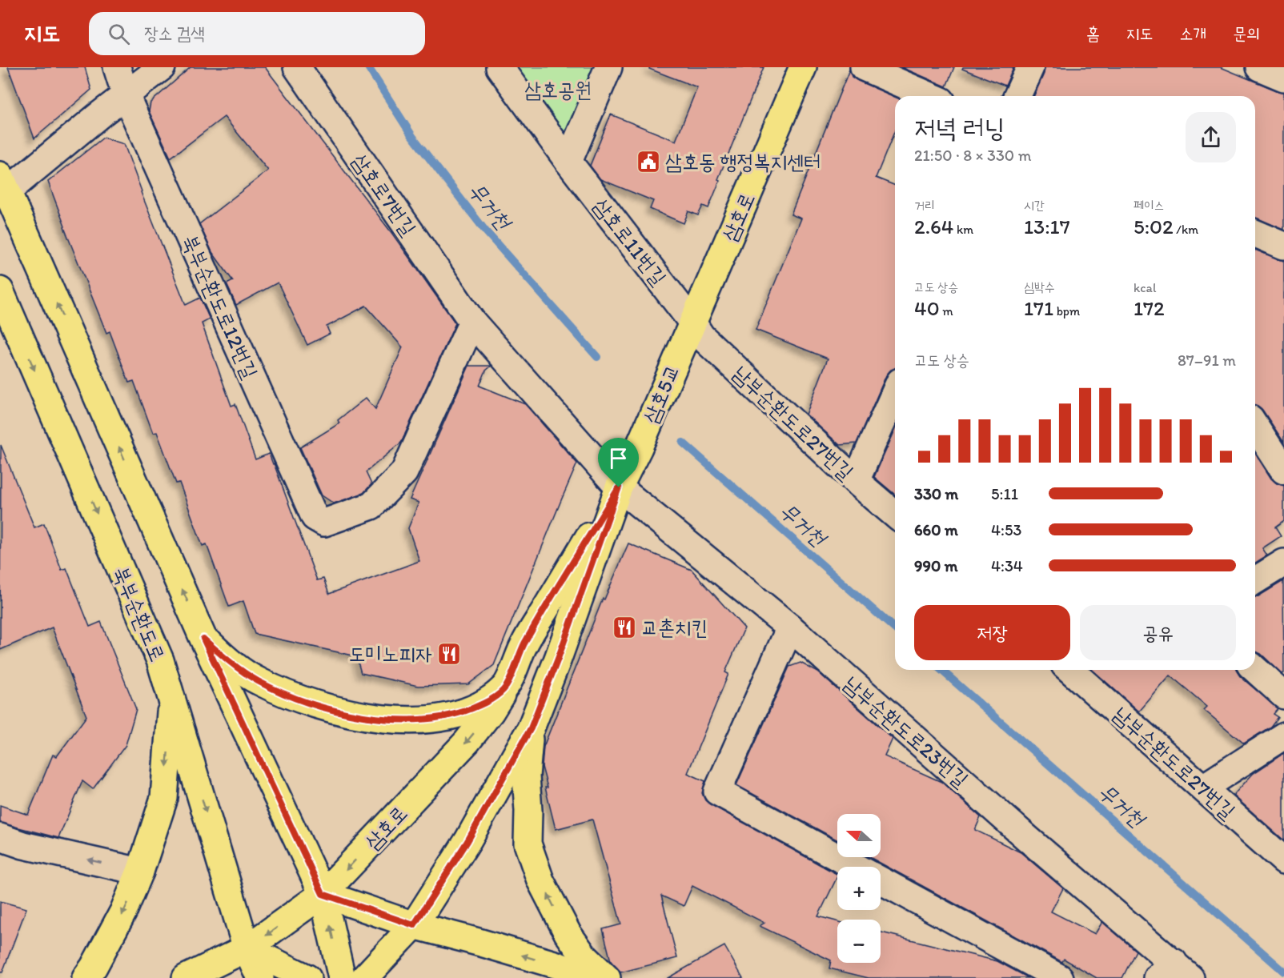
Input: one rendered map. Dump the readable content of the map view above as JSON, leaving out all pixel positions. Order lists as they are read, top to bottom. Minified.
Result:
{"streets":{"main road":["삼호로","삼호5교","북부순환도로"],"street":["삼호로7번길","삼호로11번길","북부순환도로12번길","남부순환도로27번길","남부순환도로23번길"]},"crossings":[["삼호로7번길","삼호로"],["삼호로7번길","북부순환도로12번길"],["삼호로7번길","삼호5교"],["삼호로7번길","남부순환도로23번길"],["삼호로","삼호로11번길"],["삼호로","삼호5교"],["삼호로","남부순환도로27번길"],["삼호로","북부순환도로"],["삼호로","남부순환도로23번길"],["삼호로11번길","삼호5교"],["삼호로11번길","남부순환도로27번길"],["삼호5교","남부순환도로27번길"],["삼호5교","남부순환도로23번길"]],"water":["무거천"],"parks":["삼호공원"],"places":{"public building":["삼호동 행정복지센터"],"restaurant":["교촌치킨","도미노피자"]},"north":"left","page":{"header":"지도","search":"장소 검색","nav":["홈","지도","소개","문의"],"heading":["저녁 러닝","21:50 · 8 × 330 m"],"stats":[["거리","2.64 km"],["시간","13:17"],["페이스","5:02 /km"],["고도 상승","40 m"],["심박수","171 bpm"],["kcal","172"]],"chart":["고도 상승","87–91 m"],"list":[{"name":"330 m","note":"5:11"},{"name":"660 m","note":"4:53"},{"name":"990 m","note":"4:34"}],"buttons":["저장","공유"],"map_buttons":["+","−"]}}
